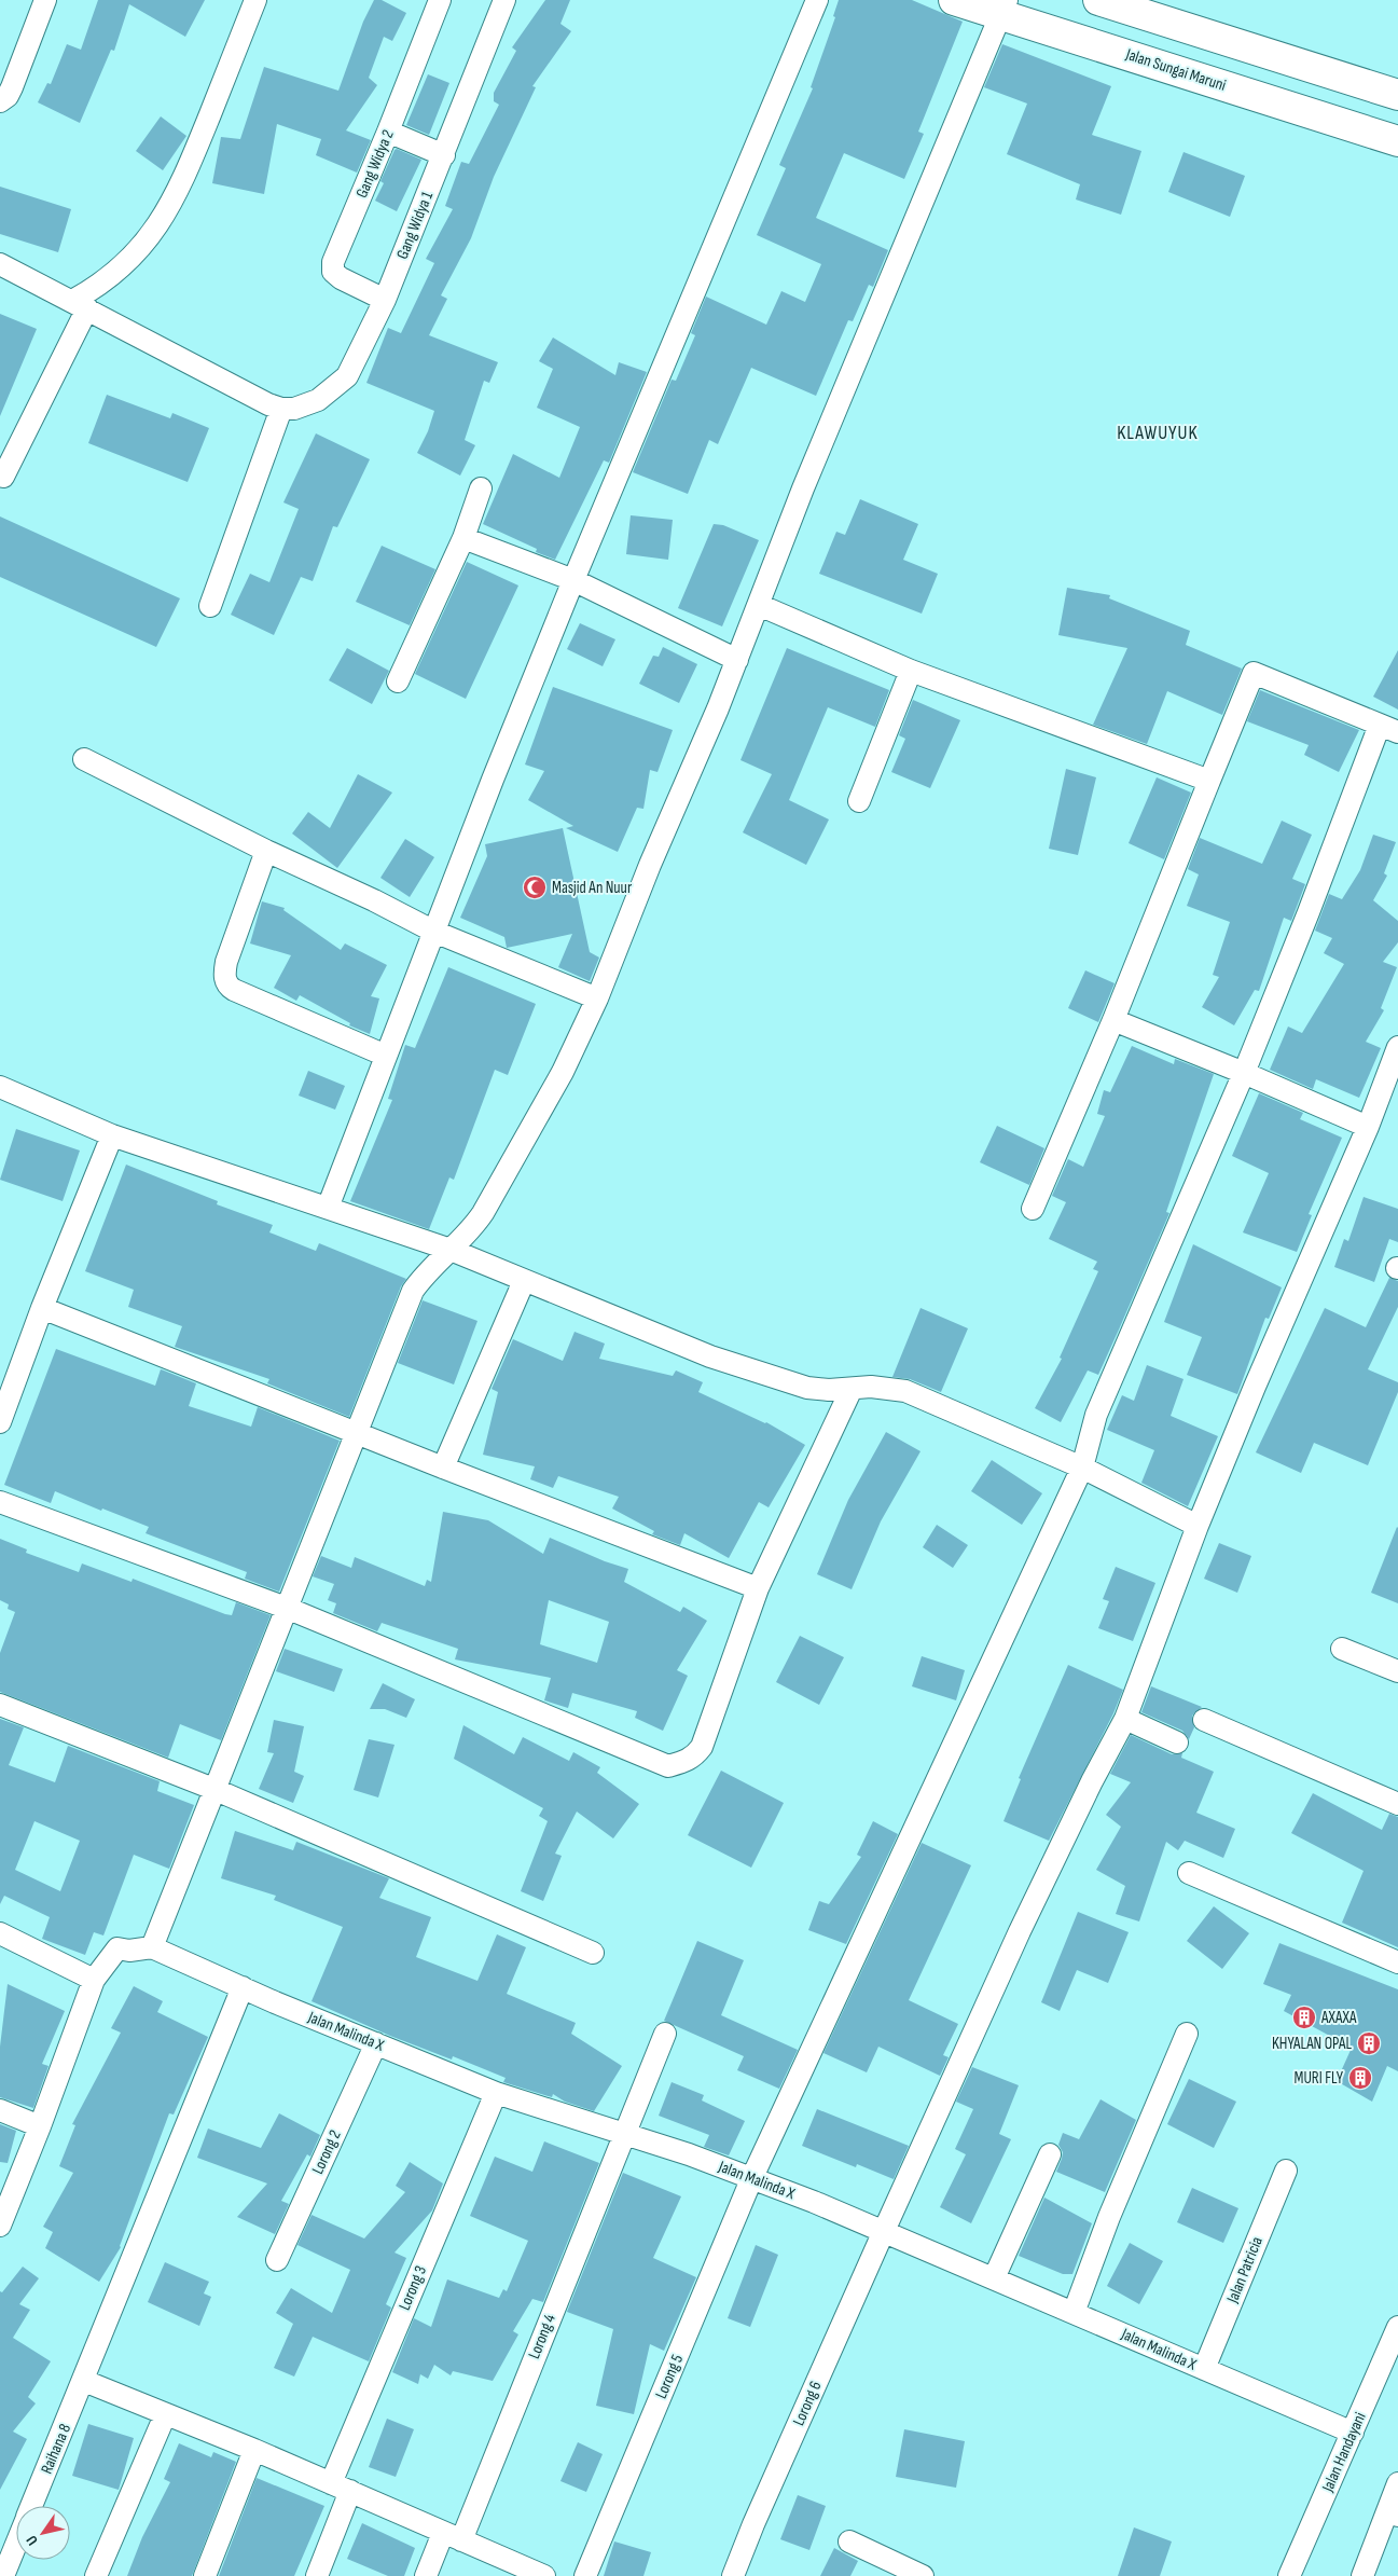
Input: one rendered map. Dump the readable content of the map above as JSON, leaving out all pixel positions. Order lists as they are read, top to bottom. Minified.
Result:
{"streets":{"main road":["Jalan Sungai Maruni"],"street":["Gang Widya 2","Gang Widya 1","Jalan Malinda X","Lorong 2","Jalan Patricia","Lorong 3","Lorong 4","Lorong 5","Lorong 6","Raihana 8","Jalan Handayani"]},"crossings":[["Gang Widya 2","Gang Widya 1"],["Jalan Malinda X","Lorong 2"],["Jalan Malinda X","Jalan Patricia"],["Jalan Malinda X","Lorong 3"],["Jalan Malinda X","Lorong 4"],["Jalan Malinda X","Lorong 5"],["Jalan Malinda X","Lorong 6"],["Jalan Malinda X","Raihana 8"],["Jalan Malinda X","Jalan Handayani"]],"districts":["KLAWUYUK"],"places":{"mosque":["Masjid An Nuur"],"building":["AXAXA","KHYALAN OPAL","MURI FLY"]},"north":"bottom left"}
